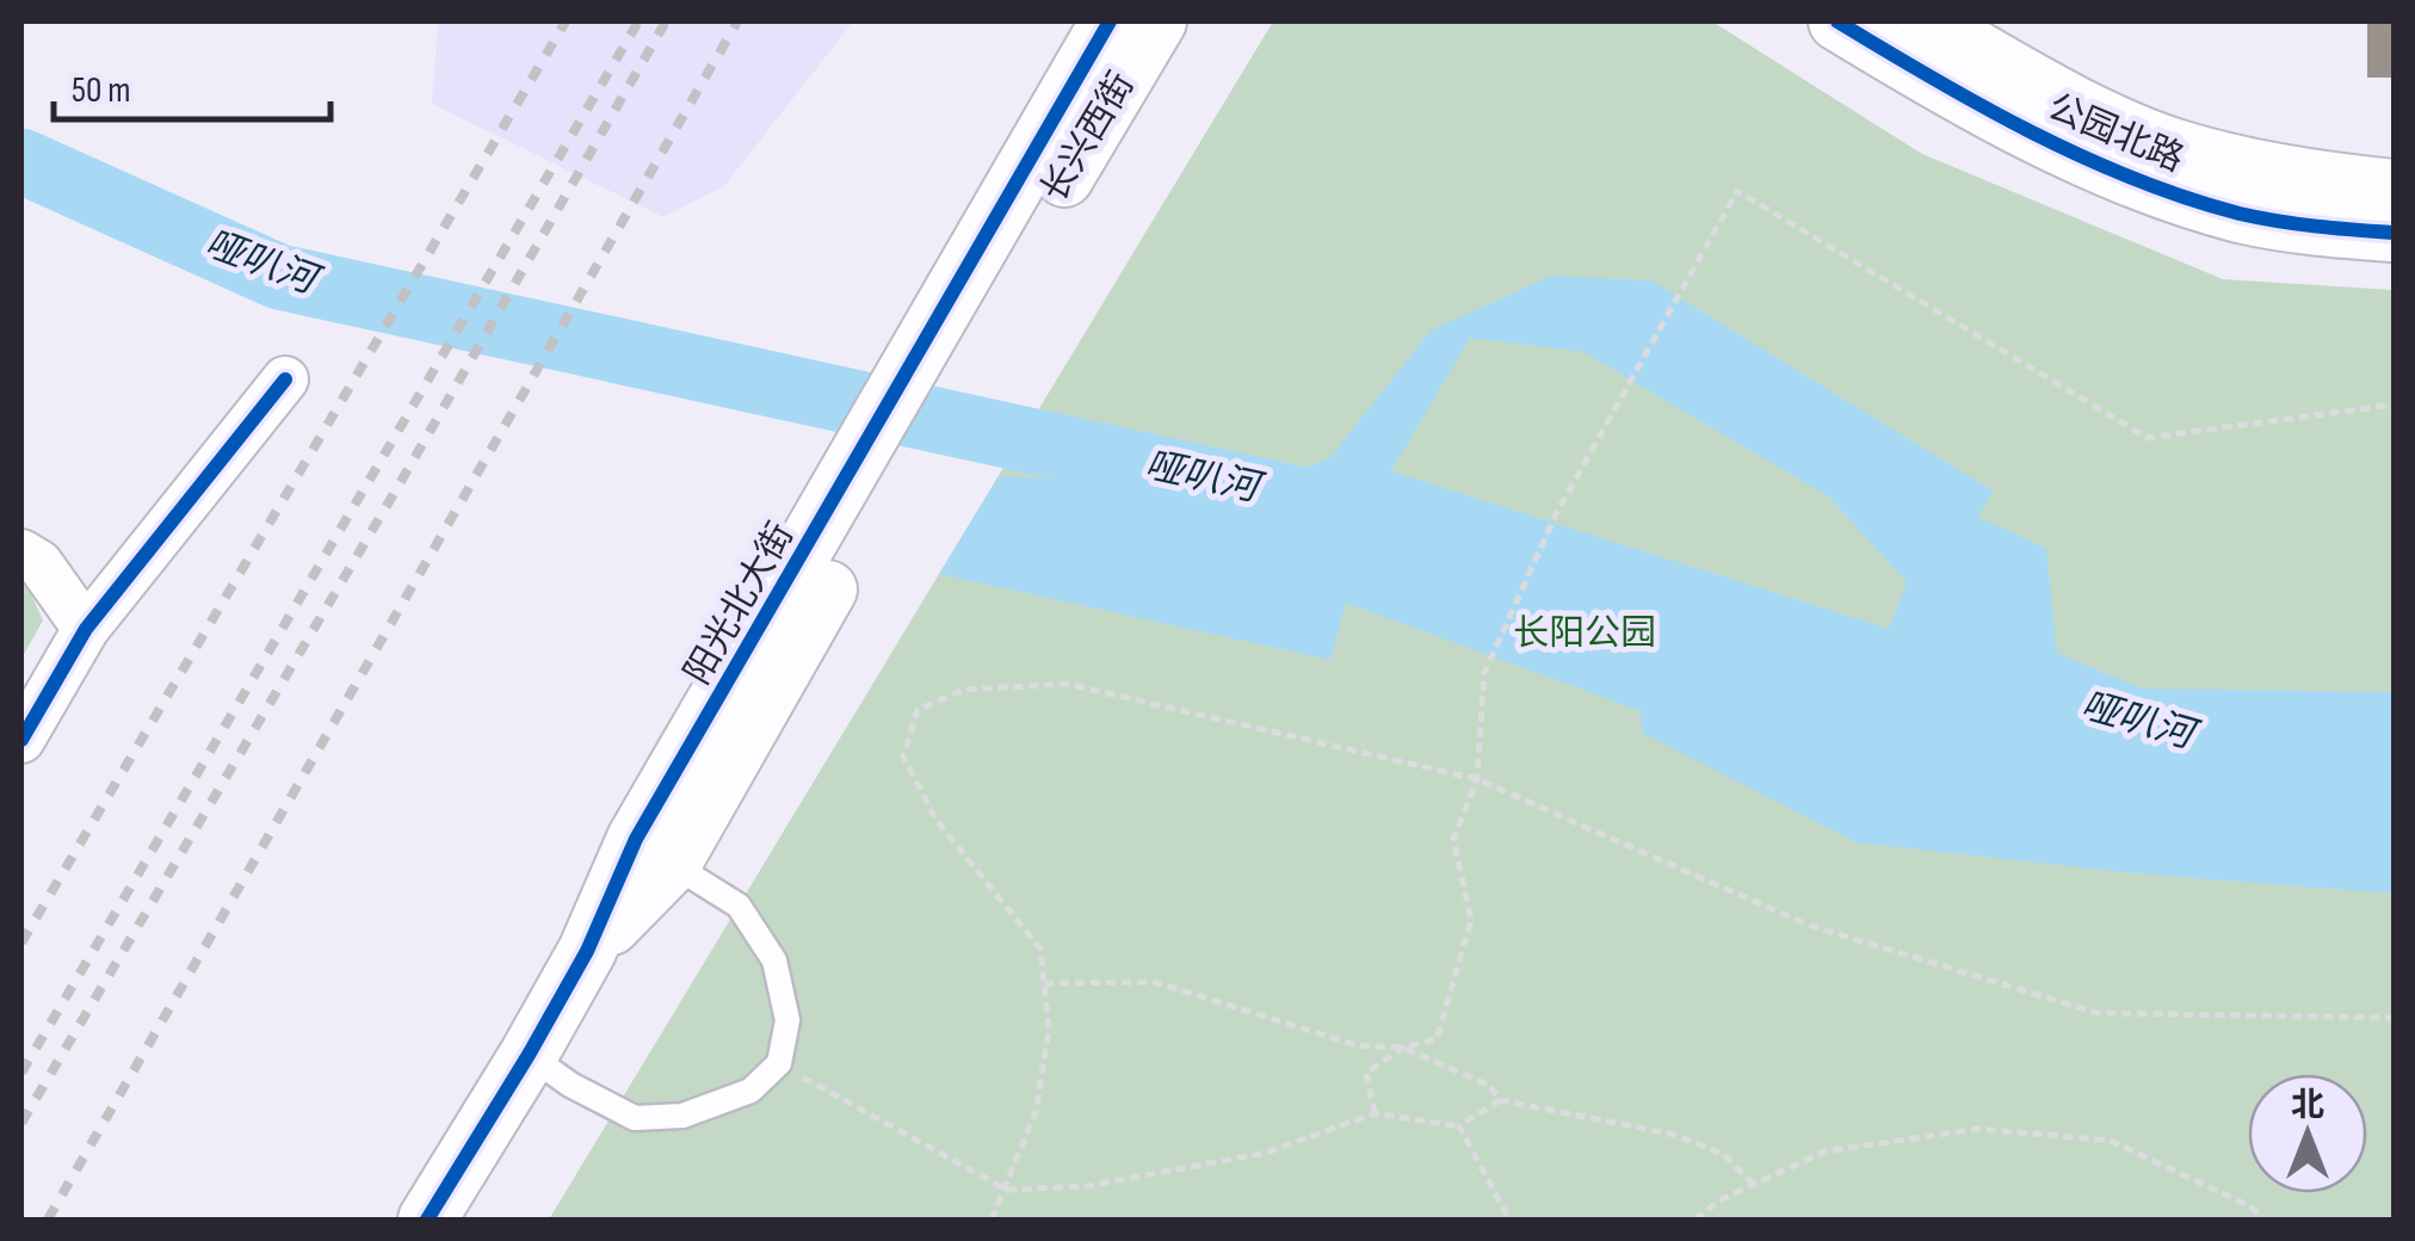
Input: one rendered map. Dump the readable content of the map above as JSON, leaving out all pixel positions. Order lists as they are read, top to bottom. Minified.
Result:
{"streets":{"street":["公园北路","长兴西街","阳光北大街"]},"crossings":[["长兴西街","阳光北大街"]],"water":["哑叭河"],"parks":["长阳公园"],"scale_bar":"50 m","north":"top"}
